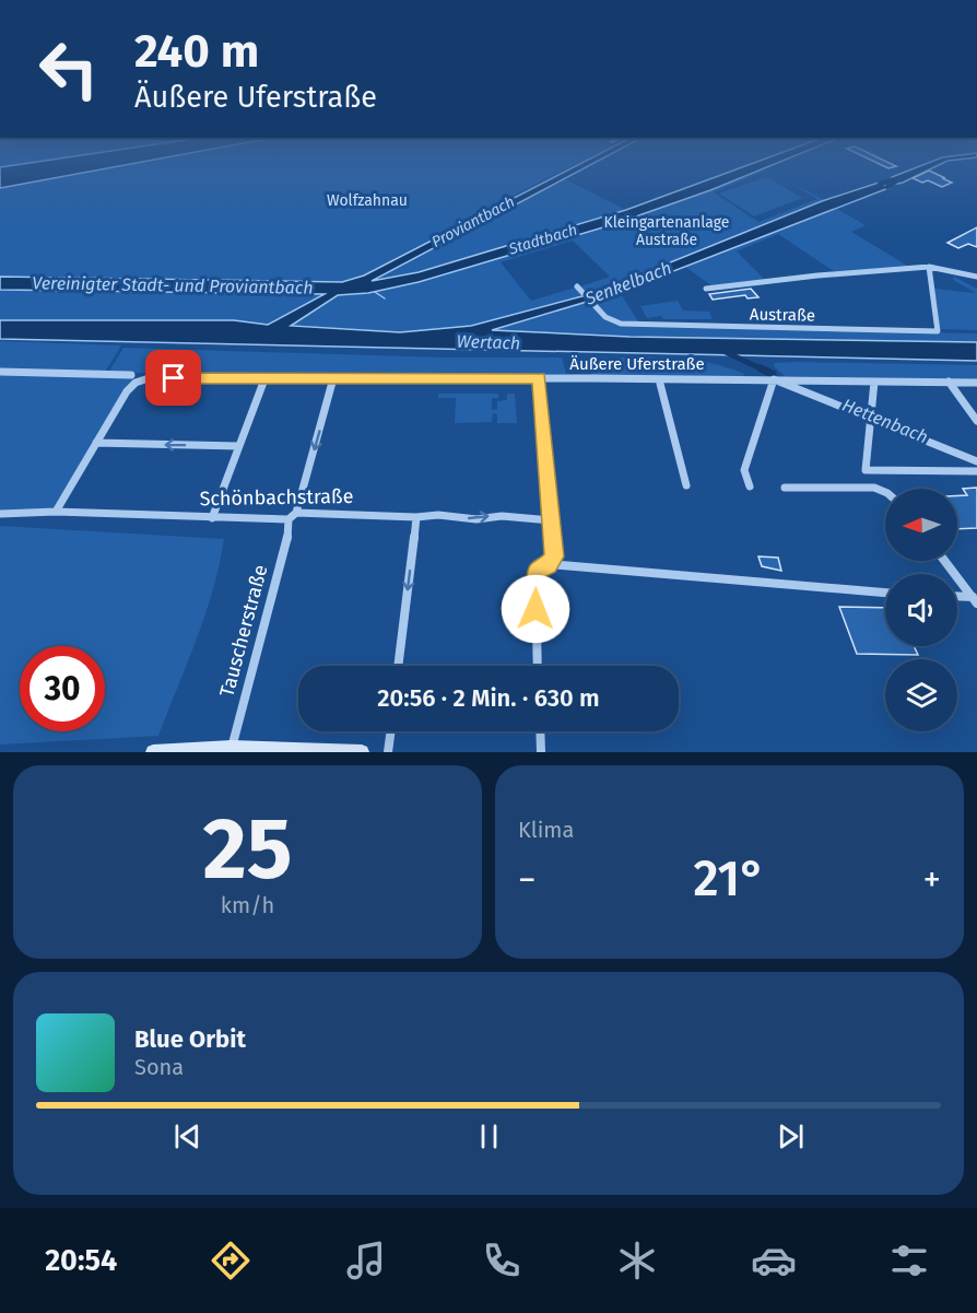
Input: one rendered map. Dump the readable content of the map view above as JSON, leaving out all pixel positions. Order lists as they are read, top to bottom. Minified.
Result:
{"streets":{"street":["Austraße","Äußere Uferstraße","Schönbachstraße","Tauscherstraße"]},"crossings":[["Äußere Uferstraße","Tauscherstraße"],["Schönbachstraße","Tauscherstraße"]],"one_way":["Tauscherstraße"],"water":["Proviantbach","Stadtbach","Senkelbach","Vereinigter Stadt- und Proviantbach","Wertach","Hettenbach"],"parks":["Wolfzahnau","Kleingartenanlage Austraße"],"north":"left","page":{"turn":["240 m","Äußere Uferstraße"],"limit":"30","trip":"20:56 · 2 Min. · 630 m","tile":[["25","km/h"],"Klima"],"heat":["−","21°","+"],"song":["Blue Orbit","Sona"],"tabs":"20:54"}}
